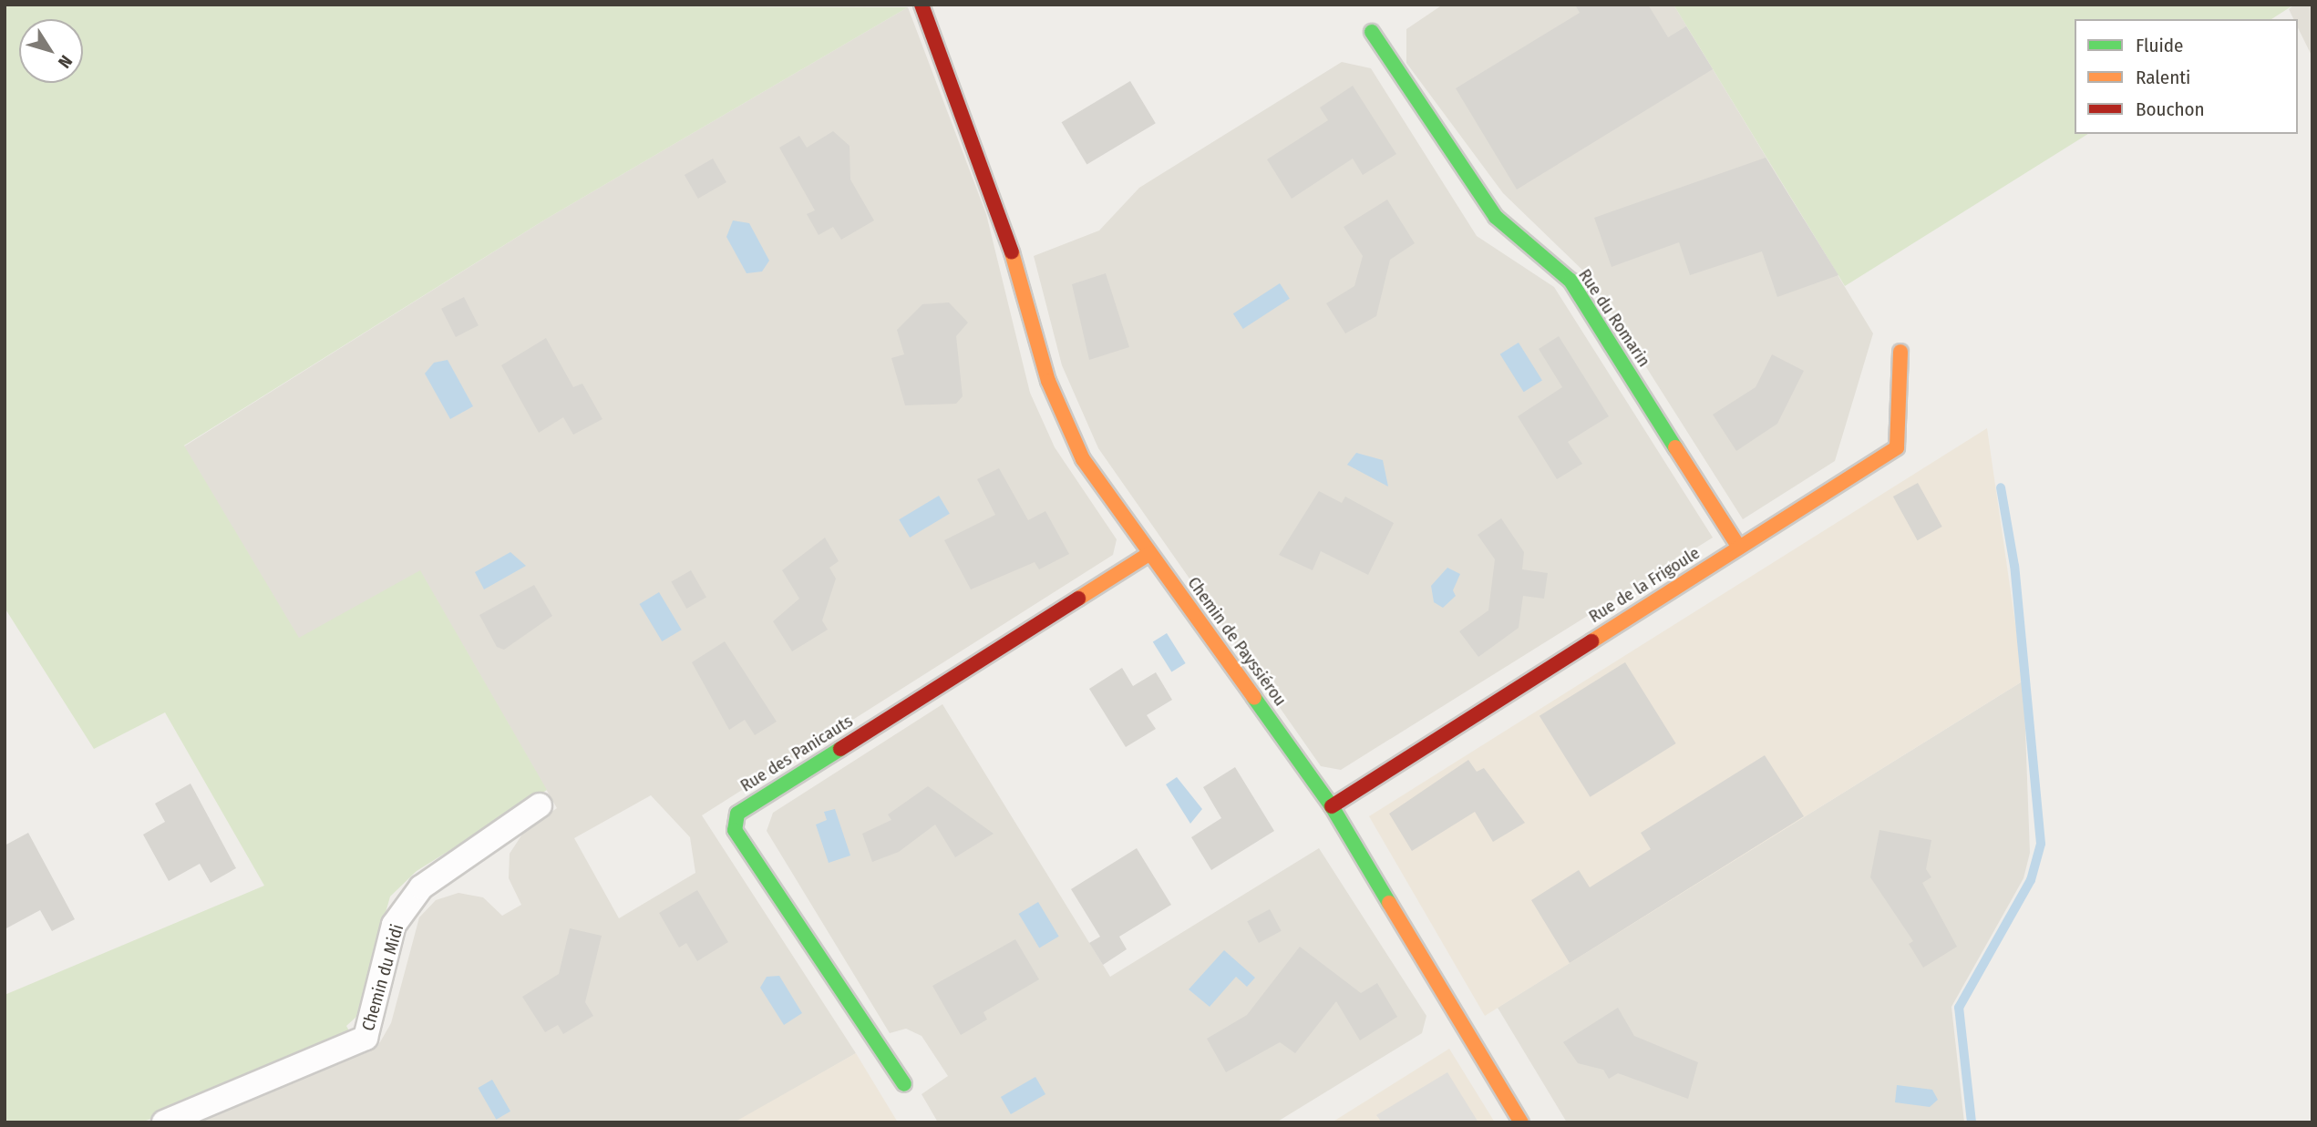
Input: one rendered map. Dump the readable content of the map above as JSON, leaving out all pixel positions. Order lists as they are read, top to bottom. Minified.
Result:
{"streets":{"street":["Rue du Romarin","Rue de la Frigoule","Chemin de Payssiérou","Rue des Panicauts","Chemin du Midi"]},"crossings":[["Rue du Romarin","Rue de la Frigoule"],["Rue de la Frigoule","Chemin de Payssiérou"],["Chemin de Payssiérou","Rue des Panicauts"]],"legend":["Fluide","Ralenti","Bouchon"],"north":"bottom right"}
